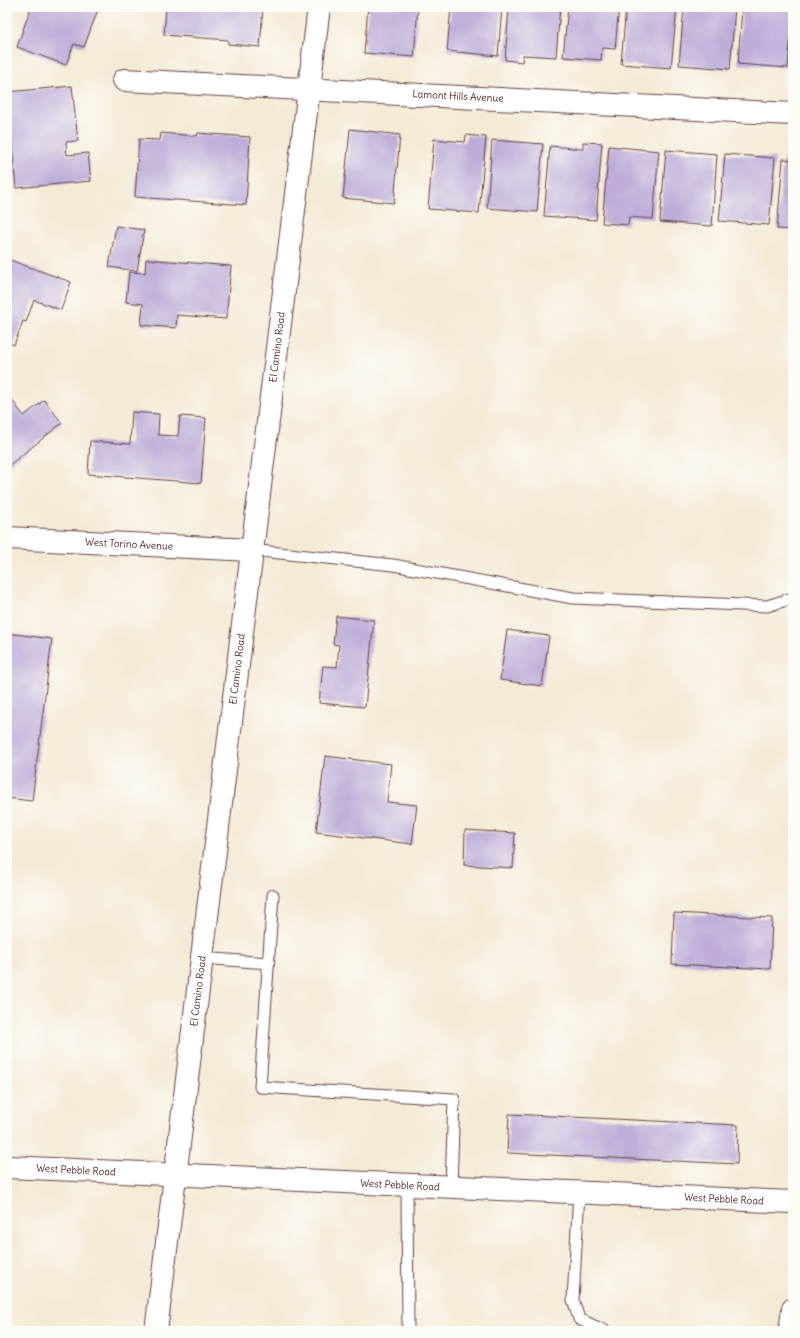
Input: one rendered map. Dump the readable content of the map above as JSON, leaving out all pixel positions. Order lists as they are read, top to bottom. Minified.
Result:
{"streets":{"street":["Lamont Hills Avenue","El Camino Road","West Torino Avenue","West Pebble Road"]},"crossings":[["Lamont Hills Avenue","El Camino Road"],["El Camino Road","West Torino Avenue"],["El Camino Road","West Pebble Road"]]}
